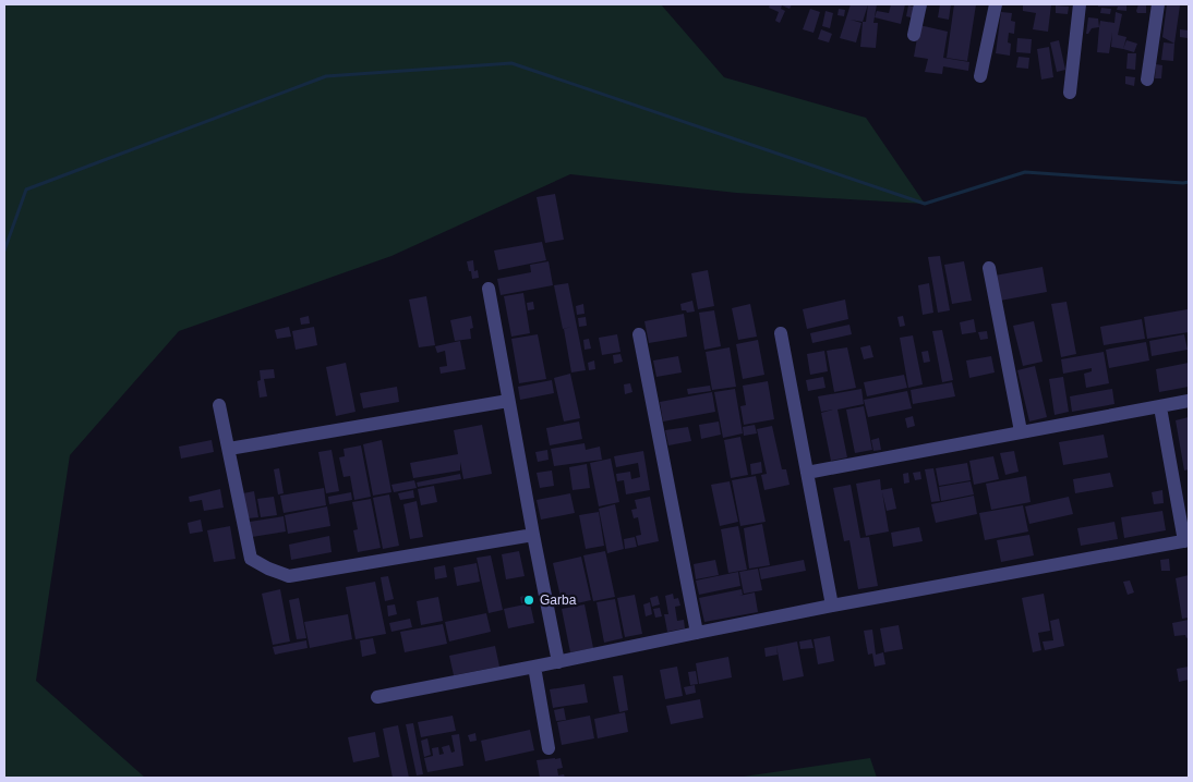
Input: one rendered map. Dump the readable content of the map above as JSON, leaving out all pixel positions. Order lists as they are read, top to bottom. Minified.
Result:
{"places":["Garba"]}
